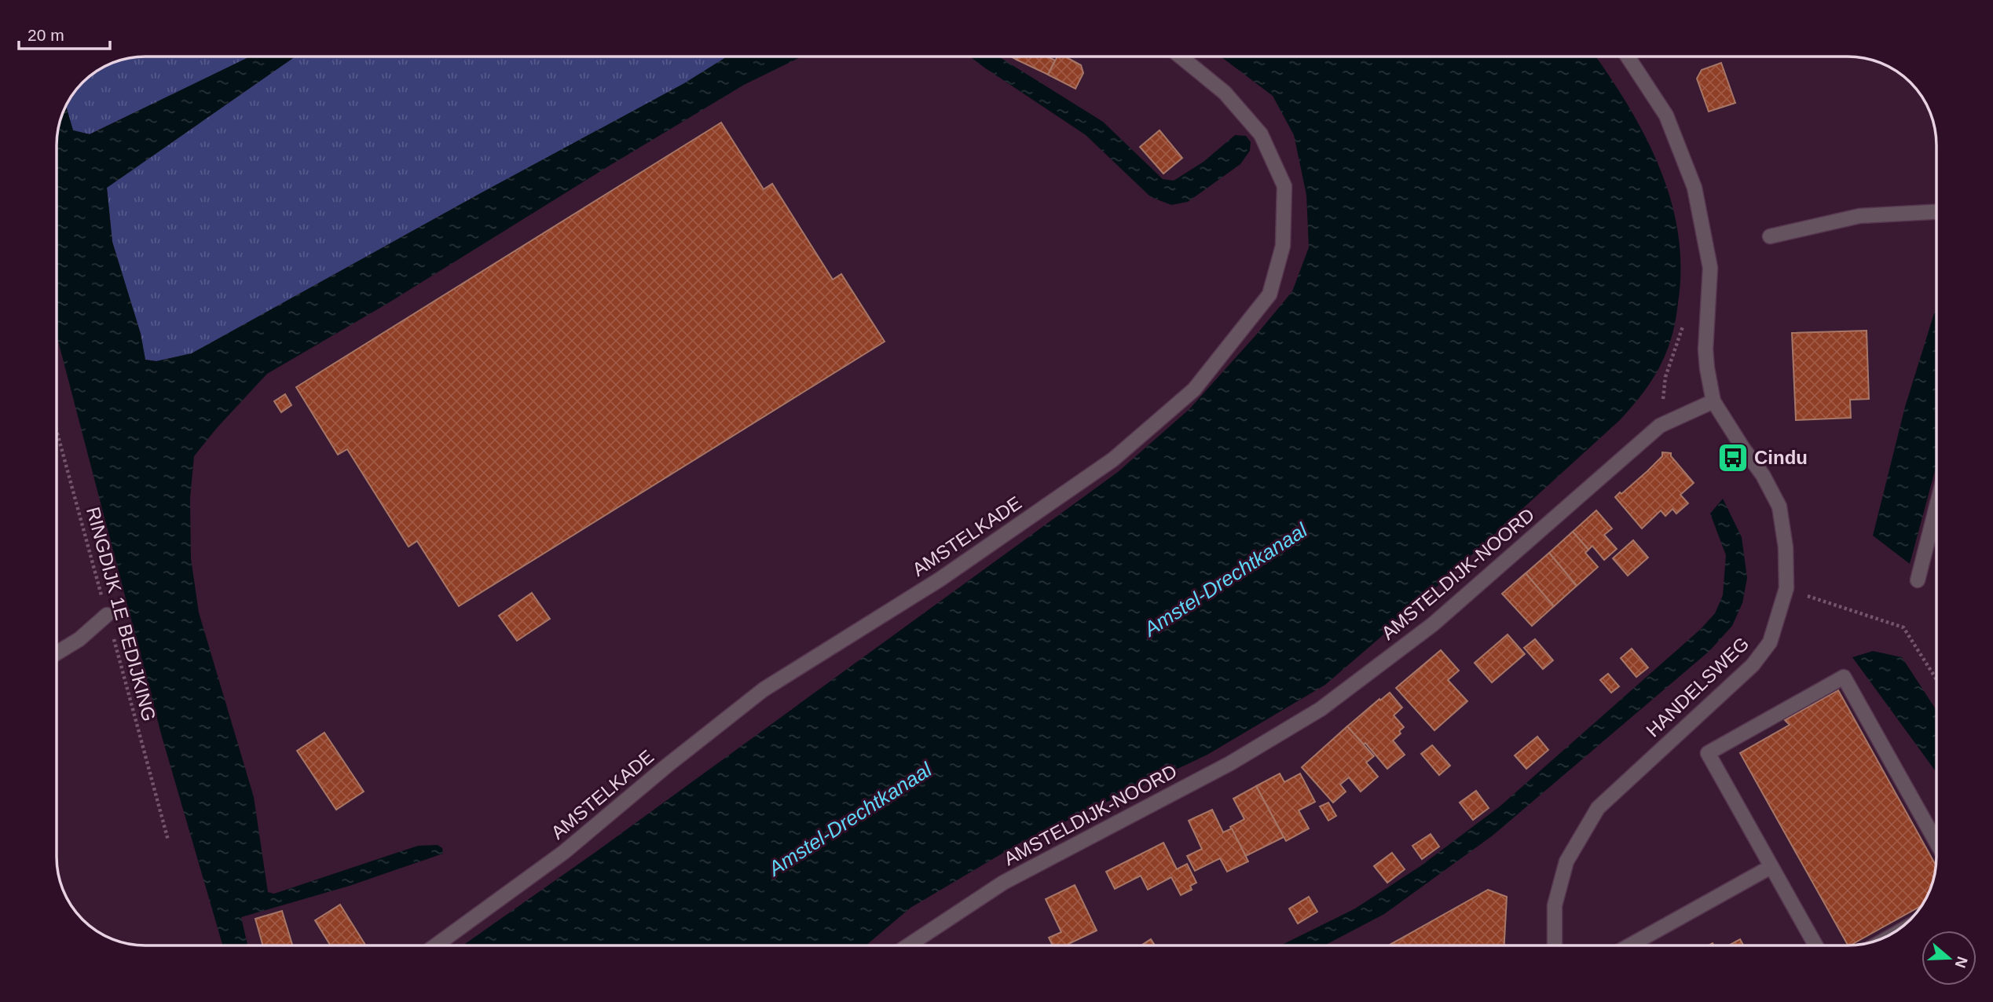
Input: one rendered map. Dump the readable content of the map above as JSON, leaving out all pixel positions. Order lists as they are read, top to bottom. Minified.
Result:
{"streets":{"street":["AMSTELKADE","AMSTELDIJK-NOORD","HANDELSWEG"],"path":["RINGDIJK 1E BEDIJKING"]},"crossings":[["AMSTELDIJK-NOORD","HANDELSWEG"]],"water":["Amstel-Drechtkanaal"],"places":{"bus stop":["Cindu"]},"scale_bar":"20 m","north":"right"}
